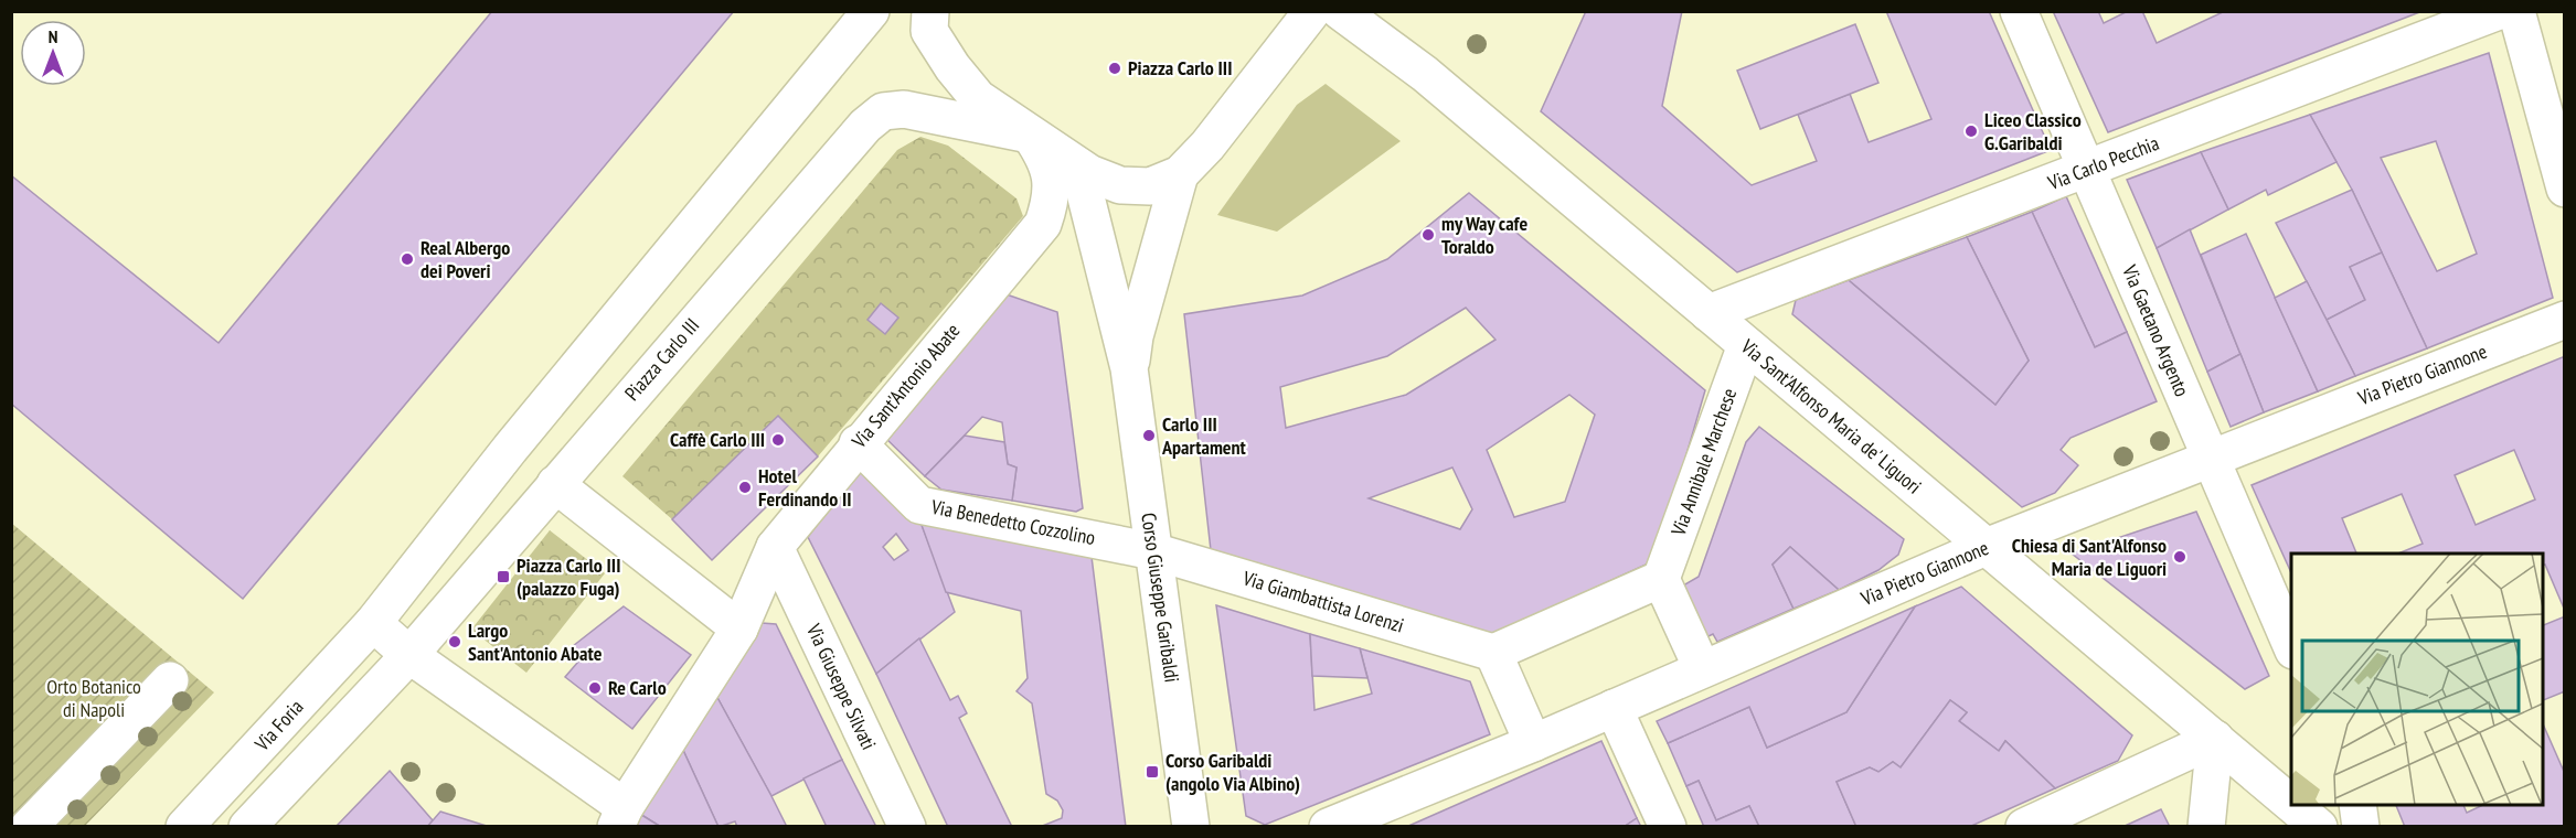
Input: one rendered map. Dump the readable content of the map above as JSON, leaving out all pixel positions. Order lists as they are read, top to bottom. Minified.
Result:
{"streets":{"street":["Via Carlo Pecchia","Via Gaetano Argento","Piazza Carlo III","Via Pietro Giannone","Via Sant'Antonio Abate","Via Sant'Alfonso Maria de' Liguori","Via Annibale Marchese","Via Benedetto Cozzolino","Corso Giuseppe Garibaldi","Via Giambattista Lorenzi","Via Giuseppe Silvati","Via Foria"]},"crossings":[["Via Carlo Pecchia","Via Gaetano Argento"],["Via Carlo Pecchia","Via Sant'Alfonso Maria de' Liguori"],["Via Gaetano Argento","Via Pietro Giannone"],["Piazza Carlo III","Via Sant'Antonio Abate"],["Piazza Carlo III","Corso Giuseppe Garibaldi"],["Via Pietro Giannone","Via Sant'Alfonso Maria de' Liguori"],["Via Sant'Antonio Abate","Via Benedetto Cozzolino"],["Via Sant'Antonio Abate","Via Giuseppe Silvati"],["Via Sant'Alfonso Maria de' Liguori","Via Annibale Marchese"],["Via Benedetto Cozzolino","Corso Giuseppe Garibaldi"],["Via Benedetto Cozzolino","Via Giambattista Lorenzi"],["Corso Giuseppe Garibaldi","Via Giambattista Lorenzi"]],"parks":["Orto Botanico di Napoli"],"places":{"other":["Piazza Carlo III","Liceo Classico G.Garibaldi","my Way cafe Toraldo","Real Albergo dei Poveri","Carlo III Apartament","Caffè Carlo III","Hotel Ferdinando II","Chiesa di Sant'Alfonso Maria de Liguori","Largo Sant'Antonio Abate","Re Carlo"],"transit":["Piazza Carlo III (palazzo Fuga)","Corso Garibaldi (angolo Via Albino)"]},"north":"top"}
